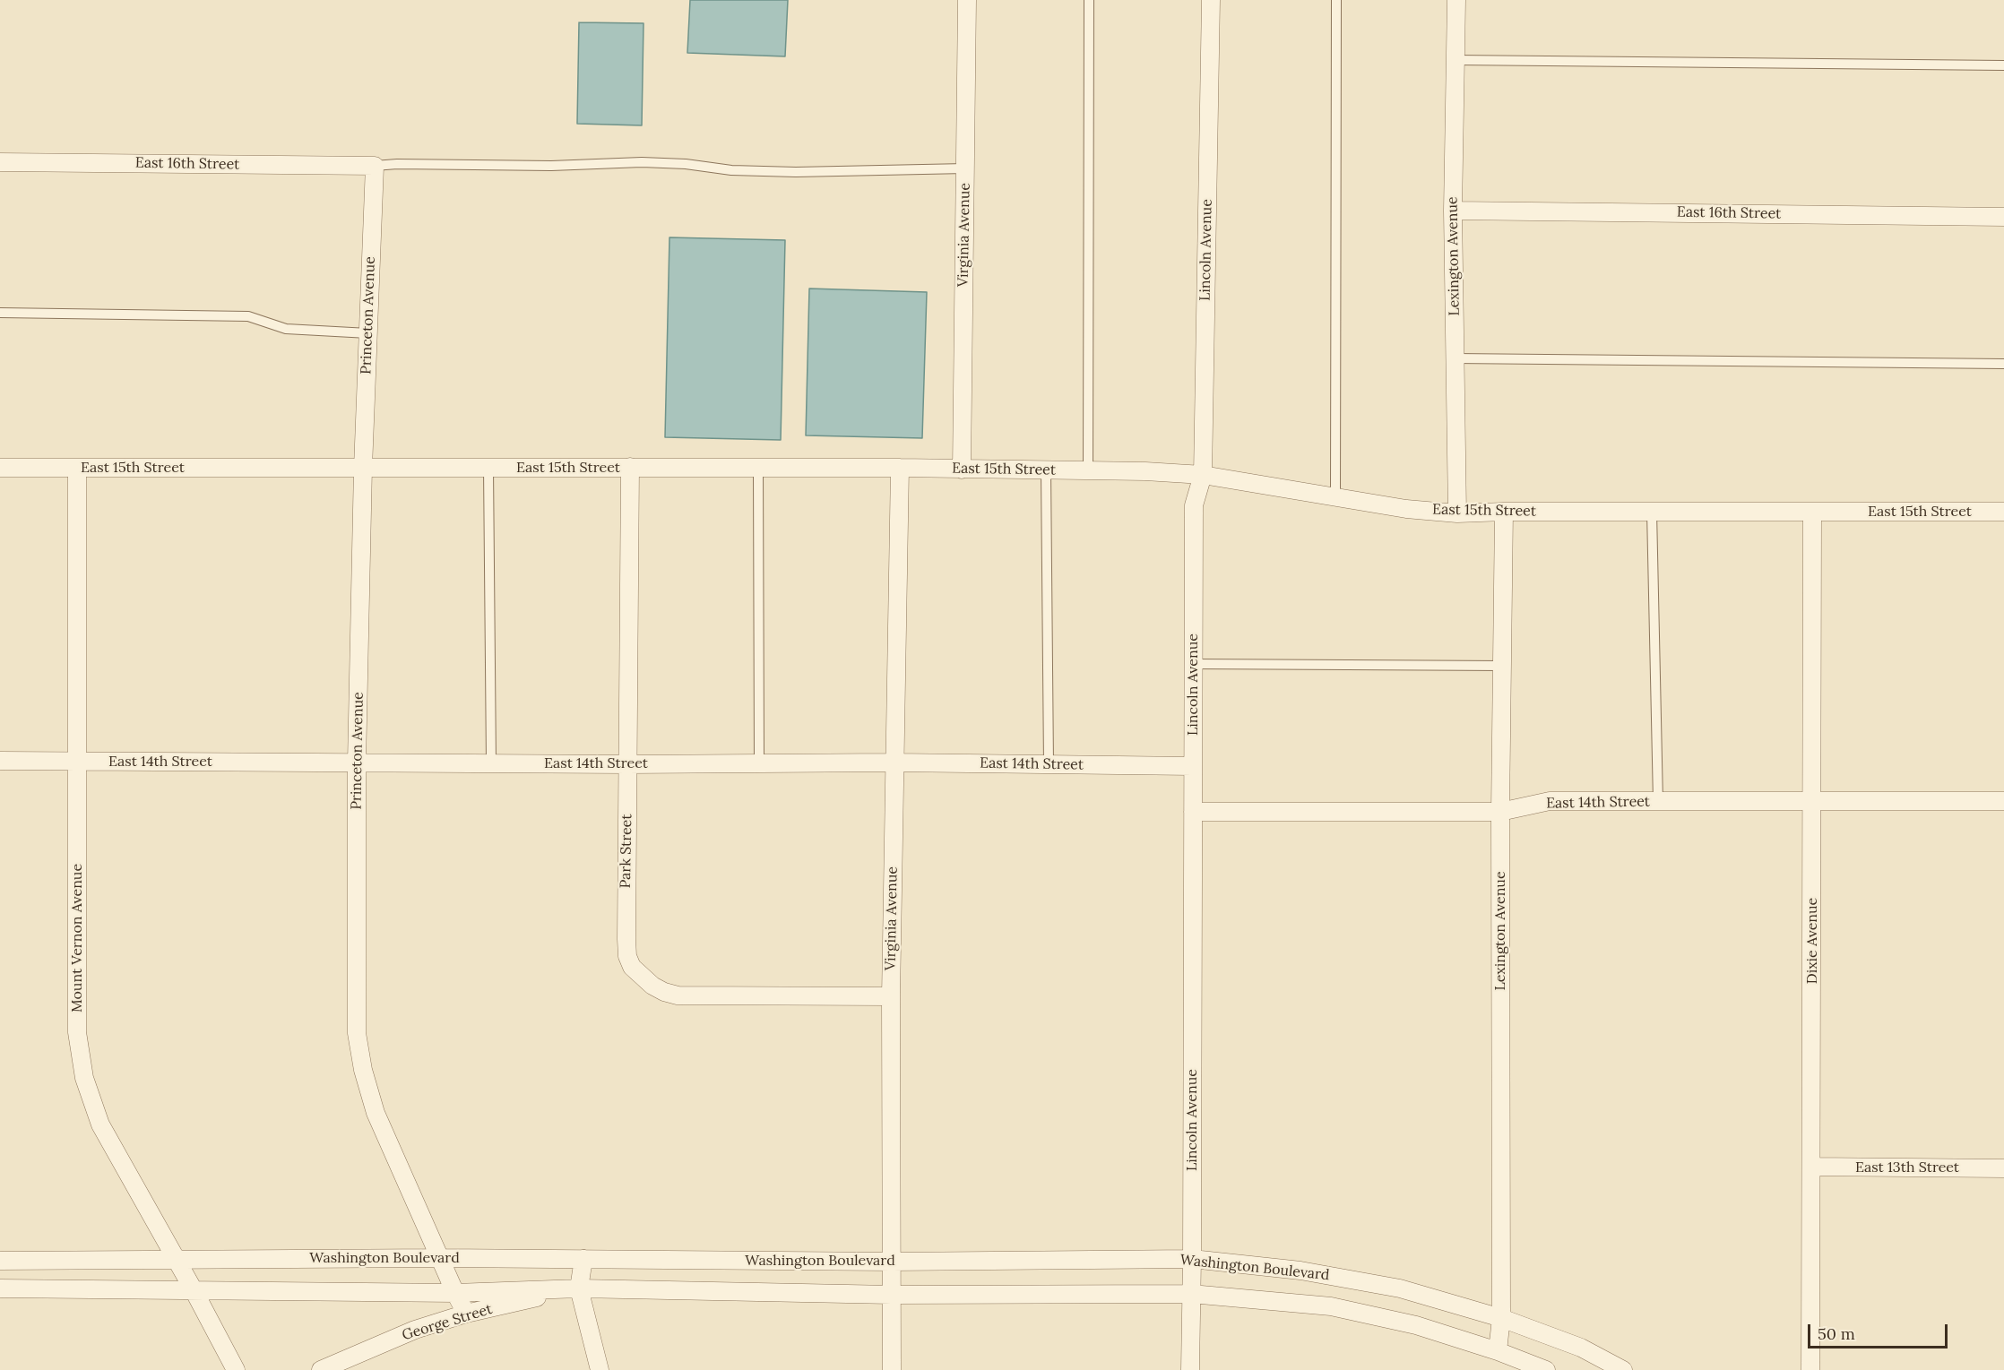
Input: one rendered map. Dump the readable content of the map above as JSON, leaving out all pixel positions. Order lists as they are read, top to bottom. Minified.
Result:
{"streets":{"street":["East 16th Street","Virginia Avenue","Lincoln Avenue","Lexington Avenue","Princeton Avenue","East 15th Street","East 14th Street","Park Street","Mount Vernon Avenue","Dixie Avenue","East 13th Street","Washington Boulevard","George Street"]},"crossings":[["East 16th Street","Lexington Avenue"],["East 16th Street","Princeton Avenue"],["Virginia Avenue","East 15th Street"],["Virginia Avenue","East 14th Street"],["Virginia Avenue","Park Street"],["Virginia Avenue","Washington Boulevard"],["Lincoln Avenue","East 15th Street"],["Lincoln Avenue","East 14th Street"],["Lincoln Avenue","Washington Boulevard"],["Lexington Avenue","East 15th Street"],["Lexington Avenue","East 14th Street"],["Lexington Avenue","Washington Boulevard"],["Princeton Avenue","East 15th Street"],["Princeton Avenue","East 14th Street"],["Princeton Avenue","Washington Boulevard"],["Princeton Avenue","George Street"],["East 15th Street","Park Street"],["East 15th Street","Mount Vernon Avenue"],["East 15th Street","Dixie Avenue"],["East 14th Street","Park Street"],["East 14th Street","Mount Vernon Avenue"],["East 14th Street","Dixie Avenue"],["Mount Vernon Avenue","Washington Boulevard"],["Dixie Avenue","East 13th Street"],["Washington Boulevard","George Street"]],"scale_bar":"50 m"}
